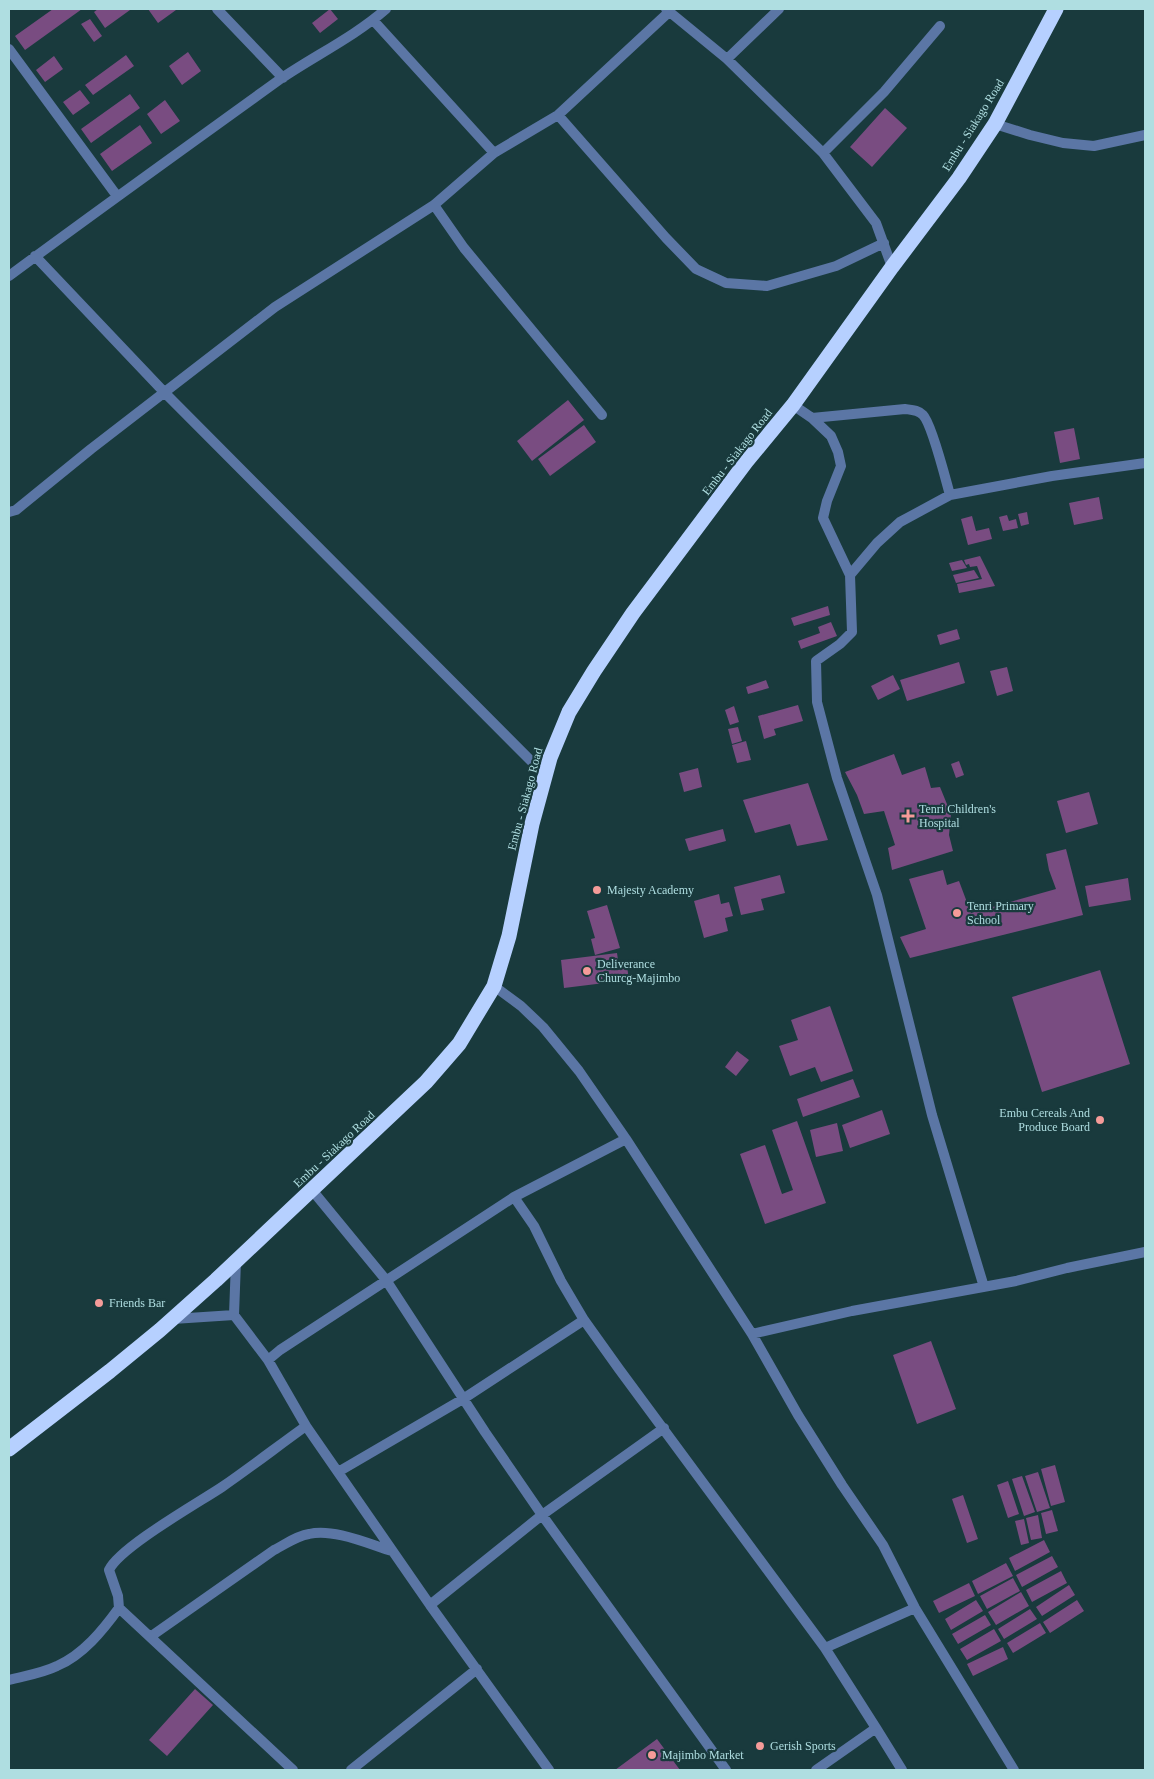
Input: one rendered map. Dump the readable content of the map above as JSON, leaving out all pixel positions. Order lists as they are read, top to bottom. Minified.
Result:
{"streets":{"highway":["Embu - Siakago Road"]},"places":{"health":["Tenri Children's Hospital"],"other":["Majesty Academy","Tenri Primary School","Deliverance Churcg-Majimbo","Embu Cereals And Produce Board","Friends Bar","Gerish Sports","Majimbo Market"]}}
